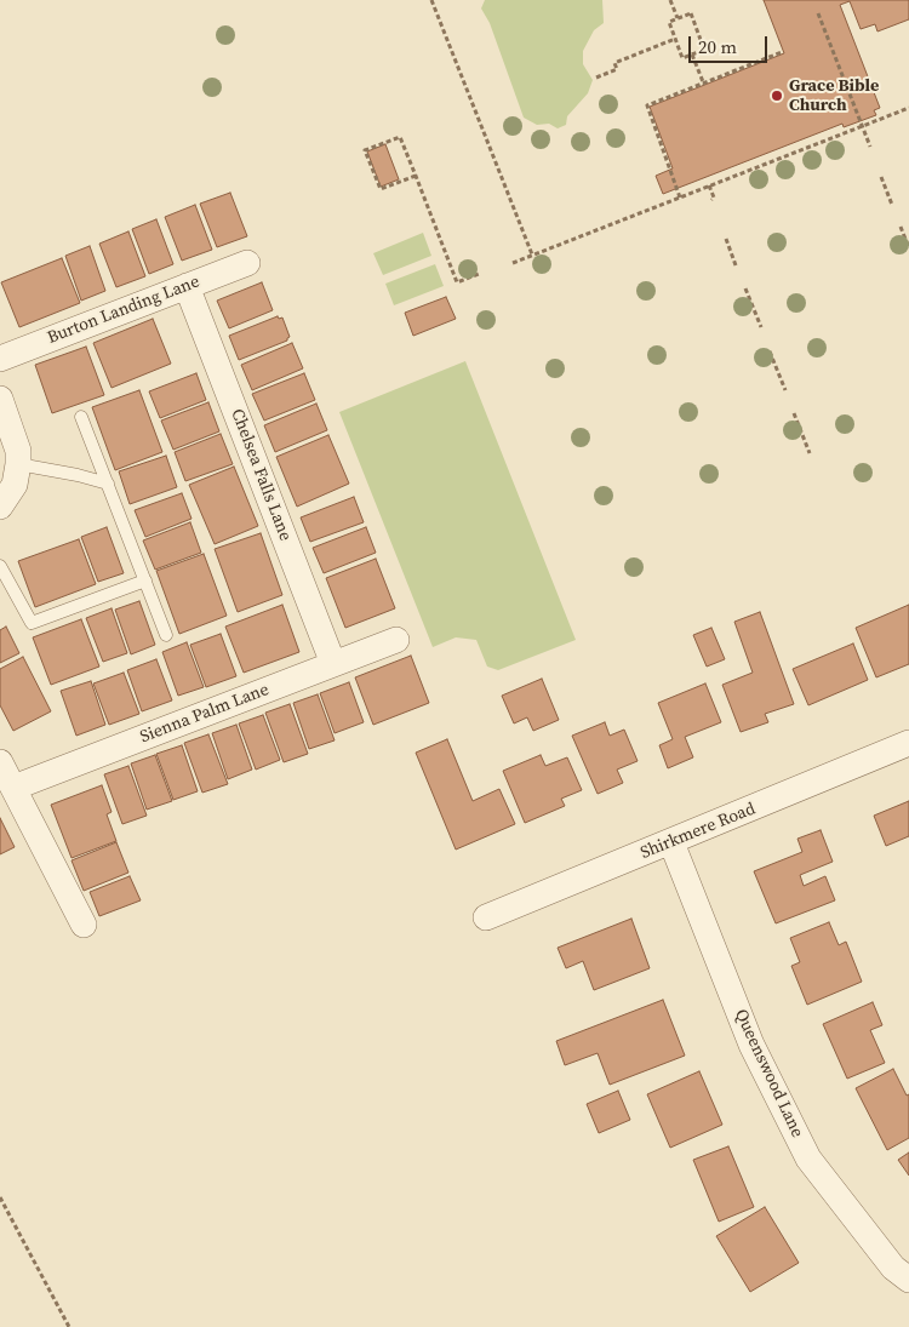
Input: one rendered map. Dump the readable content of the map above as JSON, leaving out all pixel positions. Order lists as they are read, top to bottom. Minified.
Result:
{"streets":{"street":["Burton Landing Lane","Chelsea Falls Lane","Sienna Palm Lane","Shirkmere Road","Queenswood Lane"]},"crossings":[["Burton Landing Lane","Chelsea Falls Lane"],["Chelsea Falls Lane","Sienna Palm Lane"],["Shirkmere Road","Queenswood Lane"]],"places":["Grace Bible Church"],"scale_bar":"20 m"}
